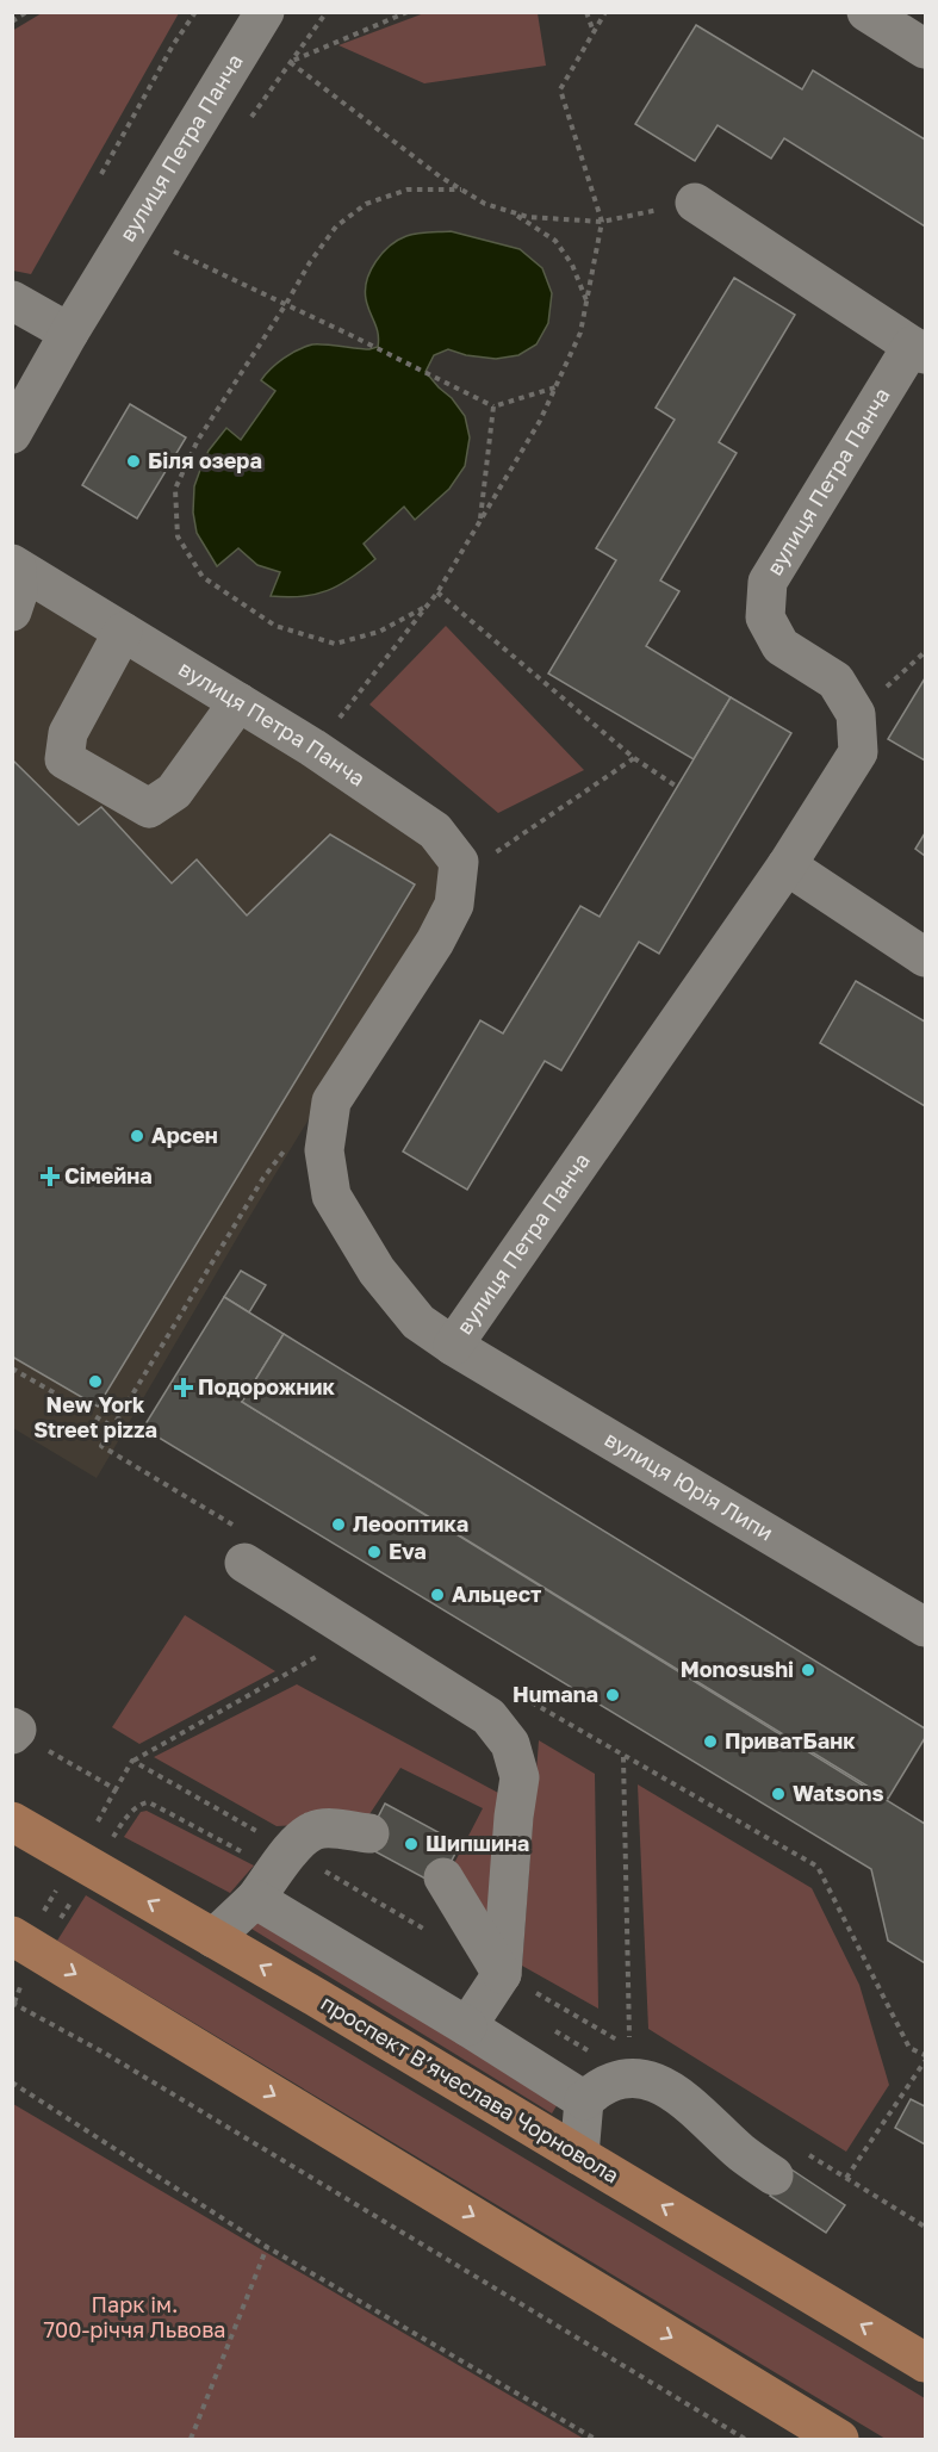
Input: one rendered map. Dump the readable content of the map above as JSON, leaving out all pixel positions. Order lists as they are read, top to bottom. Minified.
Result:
{"streets":{"main road":["проспект Вʼячеслава Чорновола"],"street":["вулиця Петра Панча","вулиця Юрія Липи"]},"crossings":[["вулиця Петра Панча","вулиця Юрія Липи"]],"parks":["Парк ім. 700-річчя Львова"],"places":{"other":["Біля озера","Арсен","New York Street pizza","Леооптика","Eva","Альцест","Monosushi","Humana","ПриватБанк","Watsons","Шипшина"],"health":["Сімейна","Подорожник"]}}
